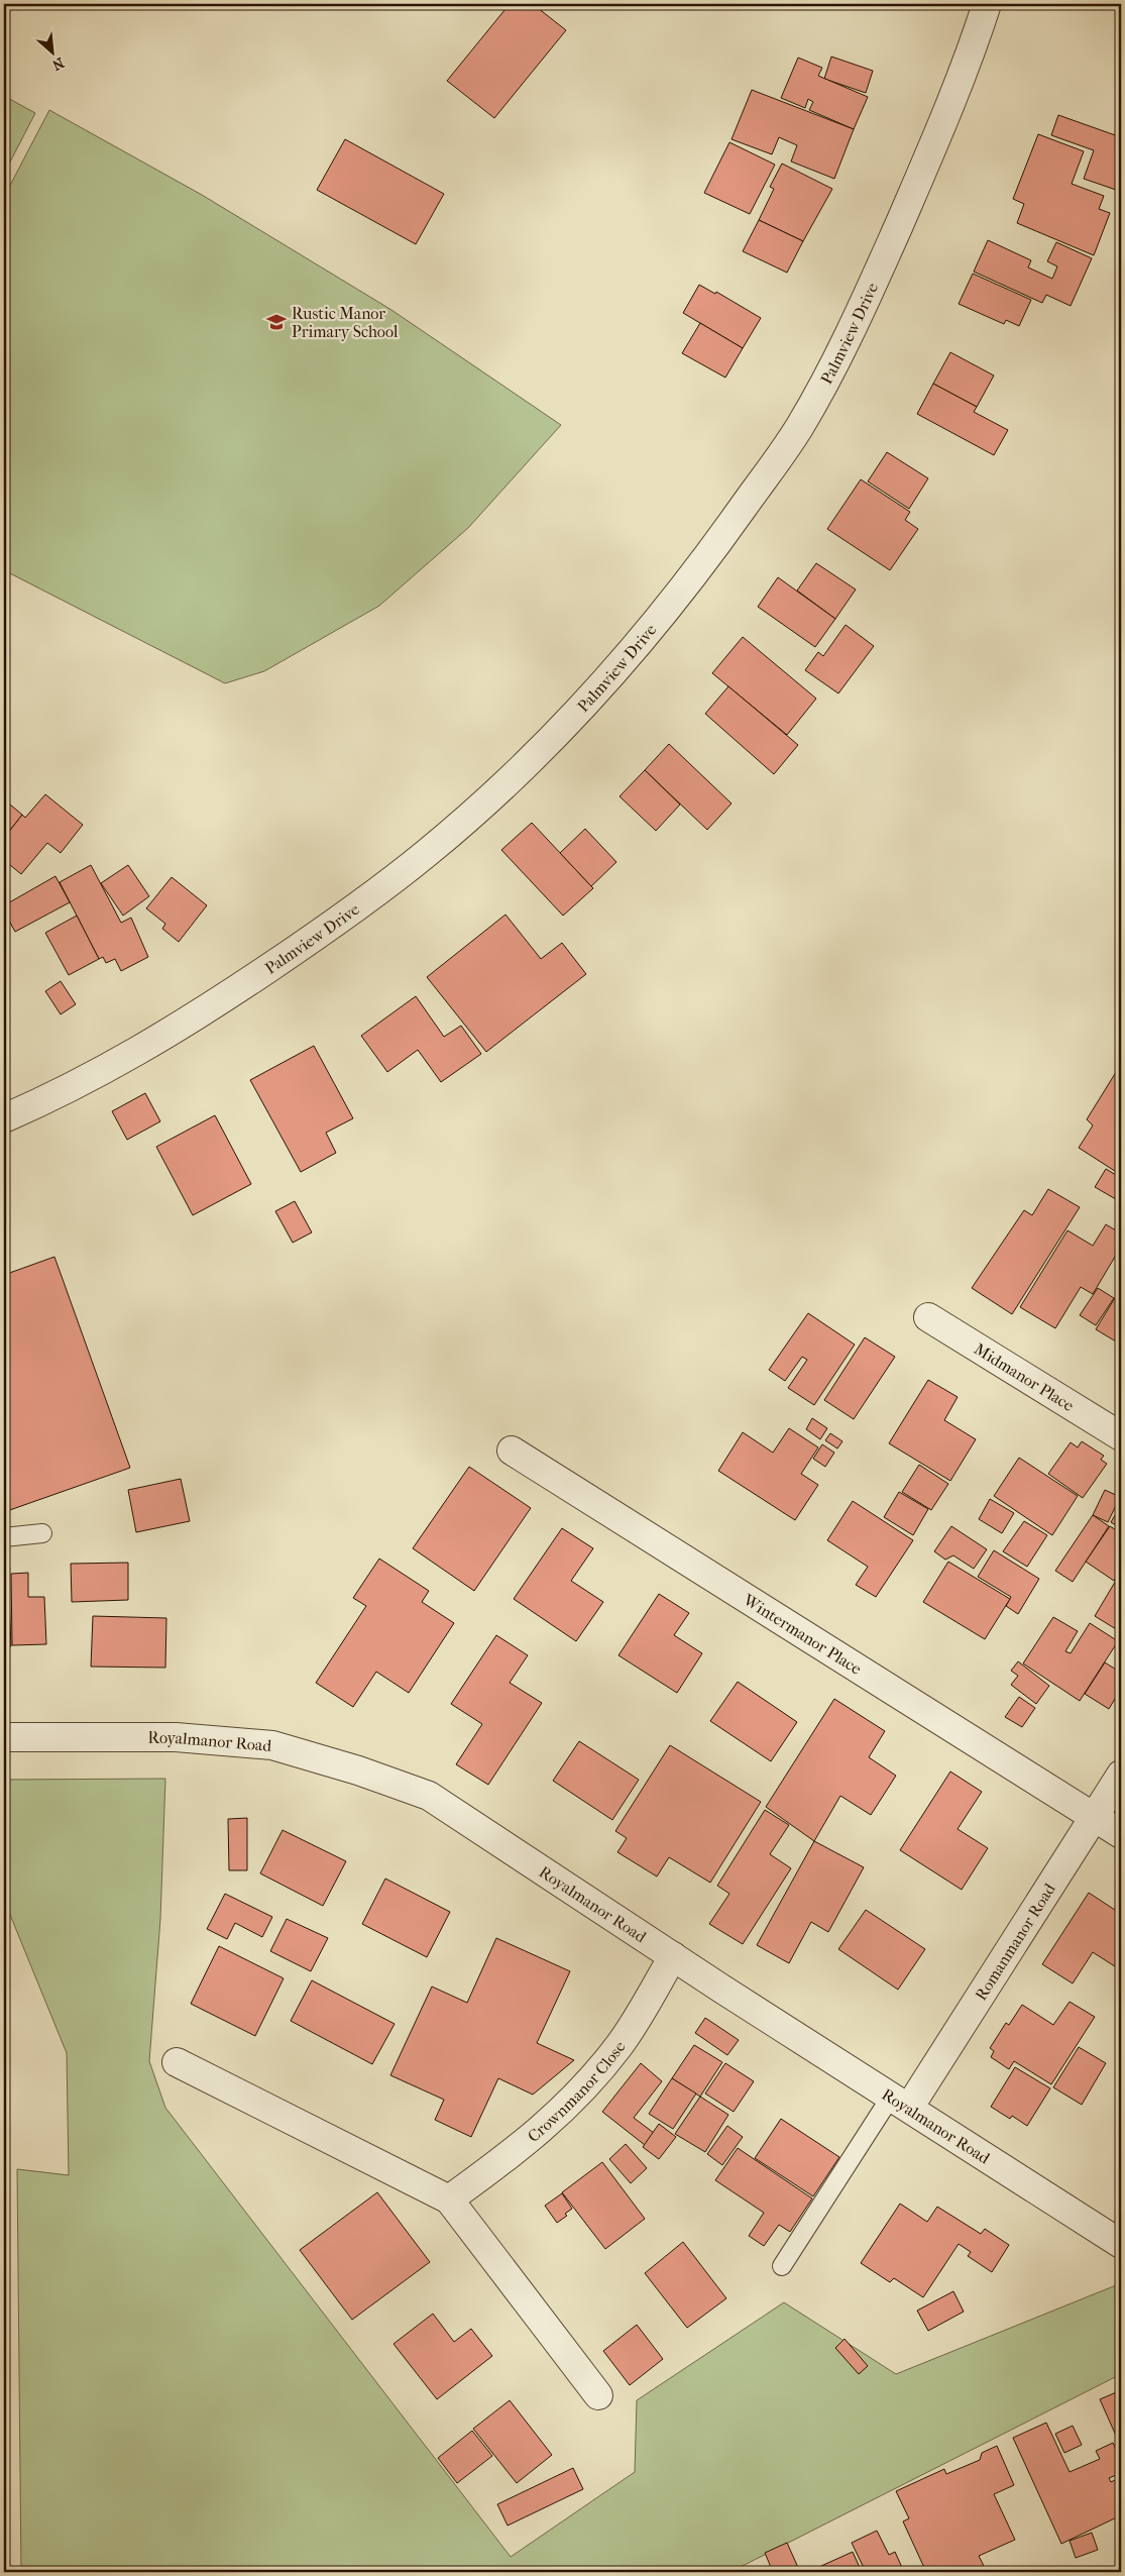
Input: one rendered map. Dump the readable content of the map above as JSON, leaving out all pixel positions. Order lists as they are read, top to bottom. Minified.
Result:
{"streets":{"street":["Palmview Drive","Midmanor Place","Wintermanor Place","Royalmanor Road","Romanmanor Road","Crownmanor Close"]},"crossings":[["Wintermanor Place","Romanmanor Road"],["Royalmanor Road","Romanmanor Road"],["Royalmanor Road","Crownmanor Close"]],"places":{"school or university":["Rustic Manor Primary School"]},"north":"bottom right"}
